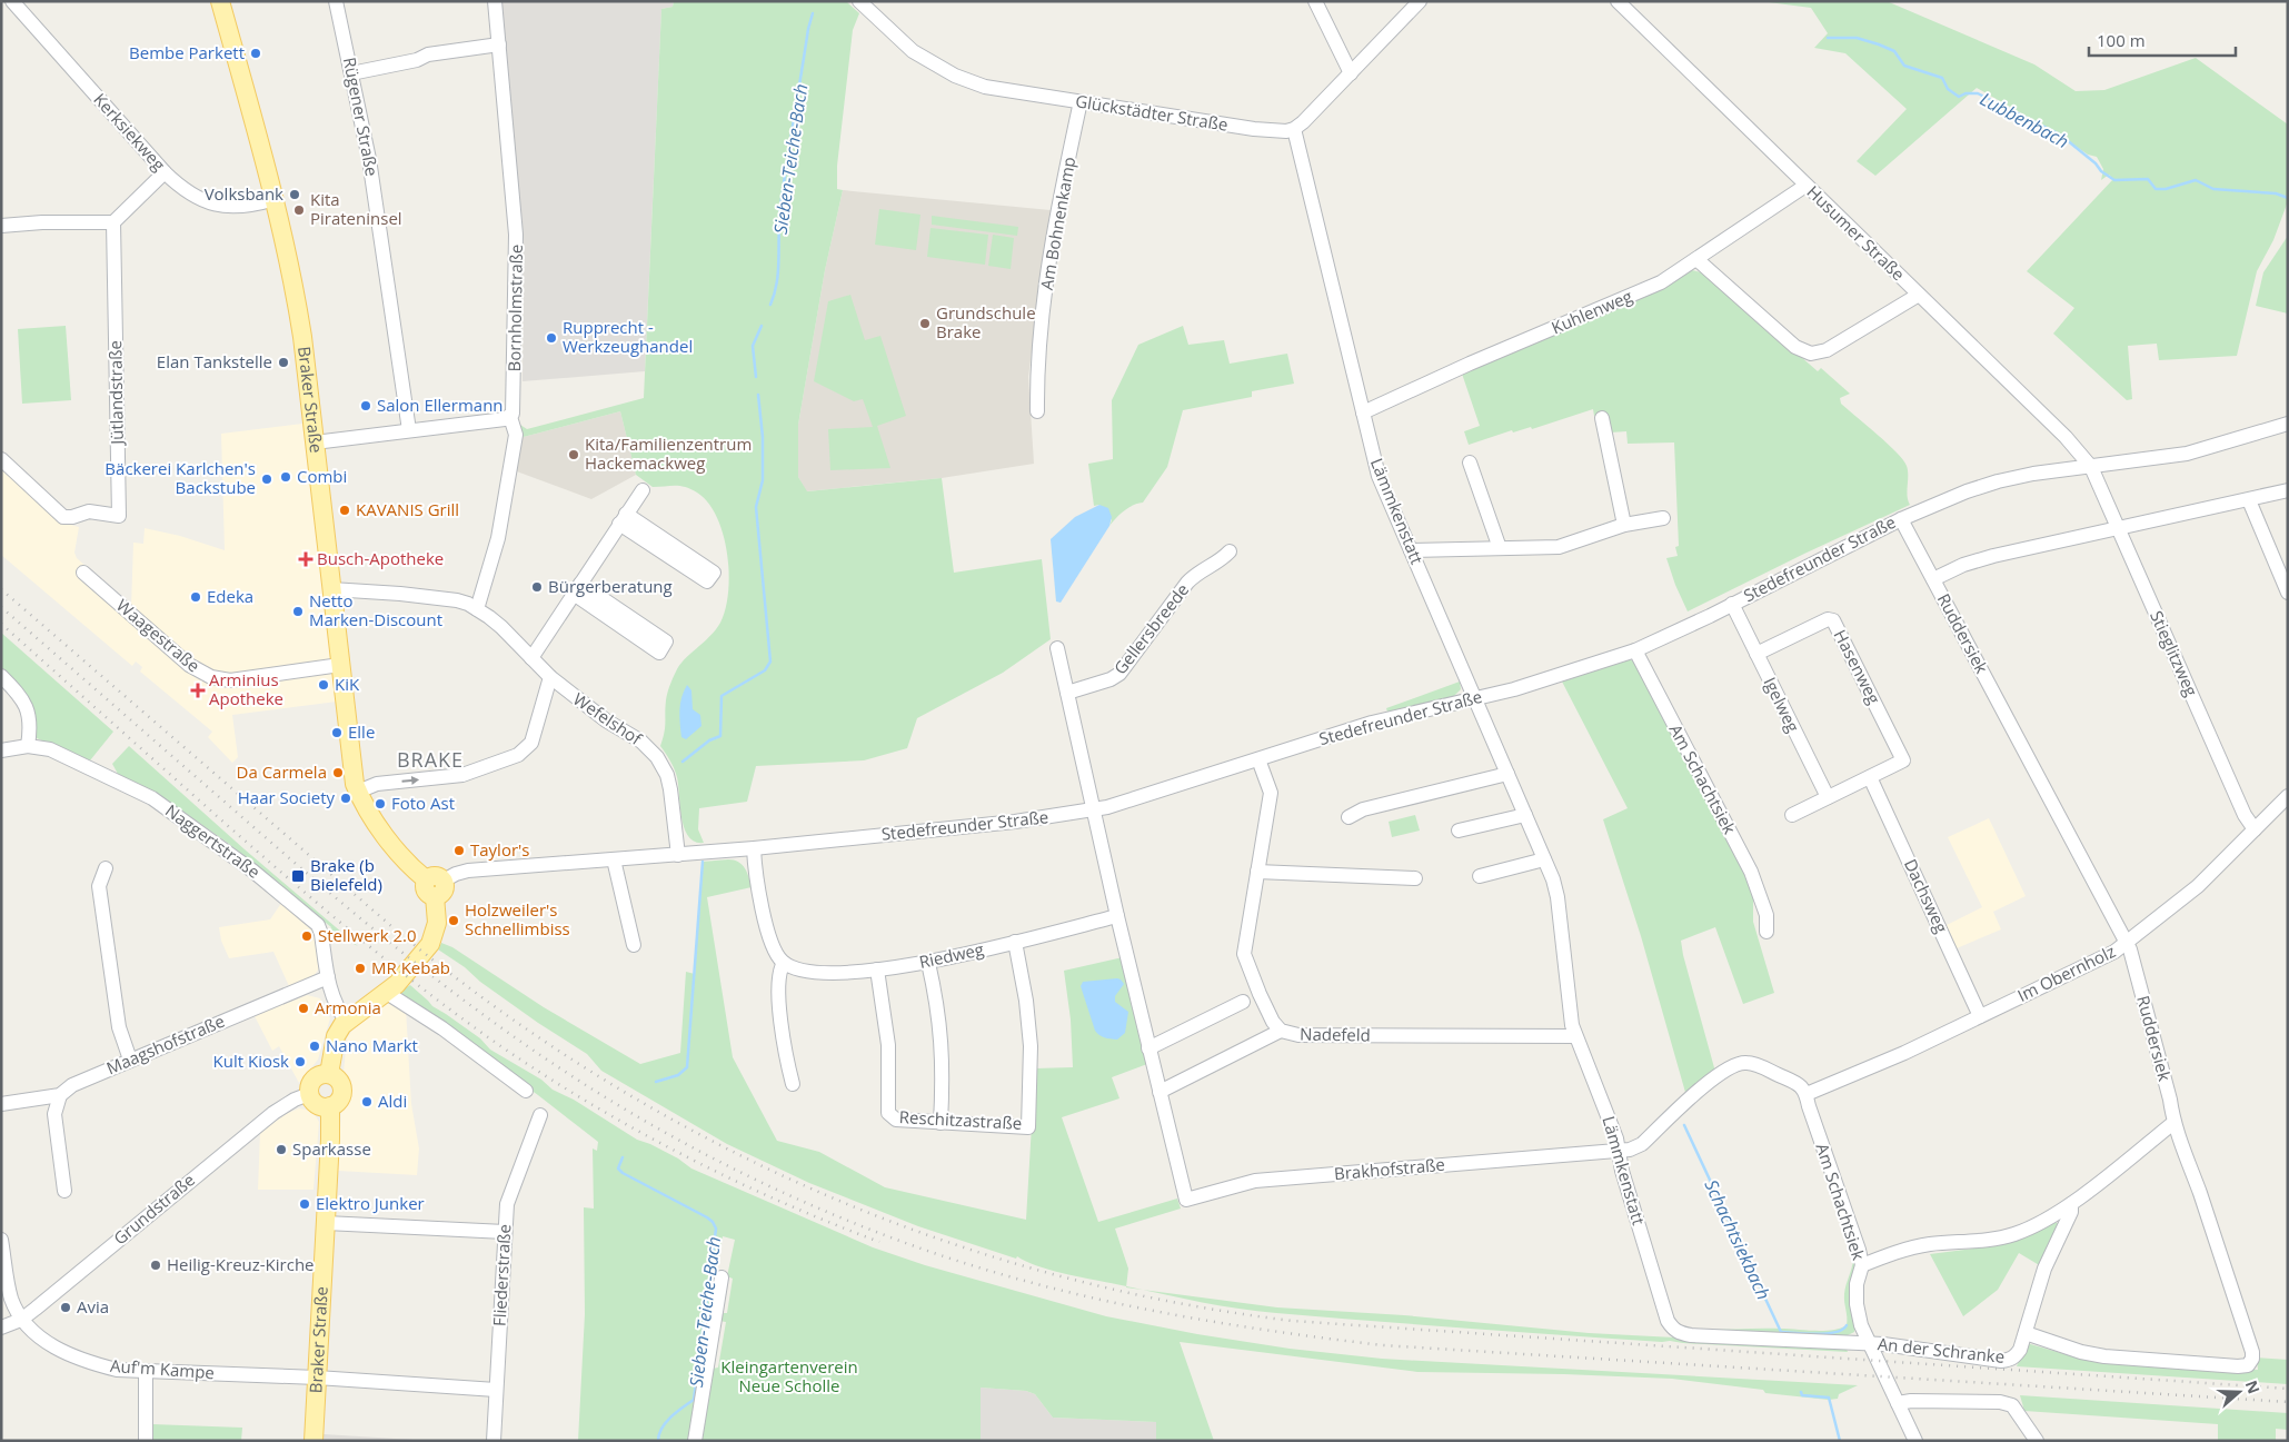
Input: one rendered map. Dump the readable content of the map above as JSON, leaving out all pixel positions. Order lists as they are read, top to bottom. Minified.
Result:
{"streets":{"main road":["Braker Straße"],"street":["Glückstädter Straße","Rügener Straße","Kerksiekweg","Am Bohnenkamp","Husumer Straße","Bornholmstraße","Kuhlenweg","Jütlandstraße","Lämmkenstatt","Stedefreunder Straße","Gellersbreede","Ruddersiek","Waagestraße","Stieglitzweg","Hasenweg","Igelweg","Wefelshof","Am Schachtsiek","Naggertstraße","Dachsweg","Riedweg","Im Obernholz","Nadefeld","Maagshofstraße","Reschitzastraße","Brakhofstraße","Grundstraße","Fliederstraße","An der Schranke","Auf'm Kampe"]},"crossings":[["Glückstädter Straße","Am Bohnenkamp"],["Glückstädter Straße","Lämmkenstatt"],["Kerksiekweg","Braker Straße"],["Husumer Straße","Kuhlenweg"],["Husumer Straße","Stedefreunder Straße"],["Husumer Straße","Stieglitzweg"],["Bornholmstraße","Wefelshof"],["Kuhlenweg","Lämmkenstatt"],["Braker Straße","Stedefreunder Straße"],["Braker Straße","Waagestraße"],["Braker Straße","Wefelshof"],["Braker Straße","Grundstraße"],["Braker Straße","Auf'm Kampe"],["Lämmkenstatt","Stedefreunder Straße"],["Lämmkenstatt","Am Schachtsiek"],["Lämmkenstatt","Nadefeld"],["Lämmkenstatt","Brakhofstraße"],["Lämmkenstatt","An der Schranke"],["Stedefreunder Straße","Ruddersiek"],["Stedefreunder Straße","Stieglitzweg"],["Stedefreunder Straße","Igelweg"],["Stedefreunder Straße","Wefelshof"],["Stedefreunder Straße","Am Schachtsiek"],["Stedefreunder Straße","Nadefeld"],["Stedefreunder Straße","Brakhofstraße"],["Ruddersiek","Im Obernholz"],["Ruddersiek","An der Schranke"],["Stieglitzweg","Im Obernholz"],["Hasenweg","Igelweg"],["Hasenweg","Dachsweg"],["Am Schachtsiek","Im Obernholz"],["Am Schachtsiek","Brakhofstraße"],["Am Schachtsiek","An der Schranke"],["Naggertstraße","Maagshofstraße"],["Dachsweg","Im Obernholz"],["Riedweg","Reschitzastraße"],["Riedweg","Brakhofstraße"],["Im Obernholz","Brakhofstraße"],["Grundstraße","Auf'm Kampe"],["Fliederstraße","Auf'm Kampe"]],"districts":["BRAKE"],"water":["Lubbenbach","Sieben-Teiche-Bach","Schachtsiekbach"],"parks":["Kleingartenverein Neue Scholle"],"places":{"other":["Bembe Parkett","Volksbank","Kita Pirateninsel","Grundschule Brake","Rupprecht - Werkzeughandel","Elan Tankstelle","Salon Ellermann","Kita/Familienzentrum Hackemackweg","Combi","Bäckerei Karlchen's Backstube","KAVANIS Grill","Bürgerberatung","Edeka","Netto Marken-Discount","KiK","Elle","Da Carmela","Haar Society","Foto Ast","Taylor's","Holzweiler's Schnellimbiss","Stellwerk 2.0","MR Kebab","Armonia","Nano Markt","Kult Kiosk","Aldi","Sparkasse","Elektro Junker","Heilig-Kreuz-Kirche","Avia"],"health":["Busch-Apotheke","Arminius Apotheke"],"transit":["Brake (b Bielefeld)"]},"scale_bar":"100 m","north":"right"}
